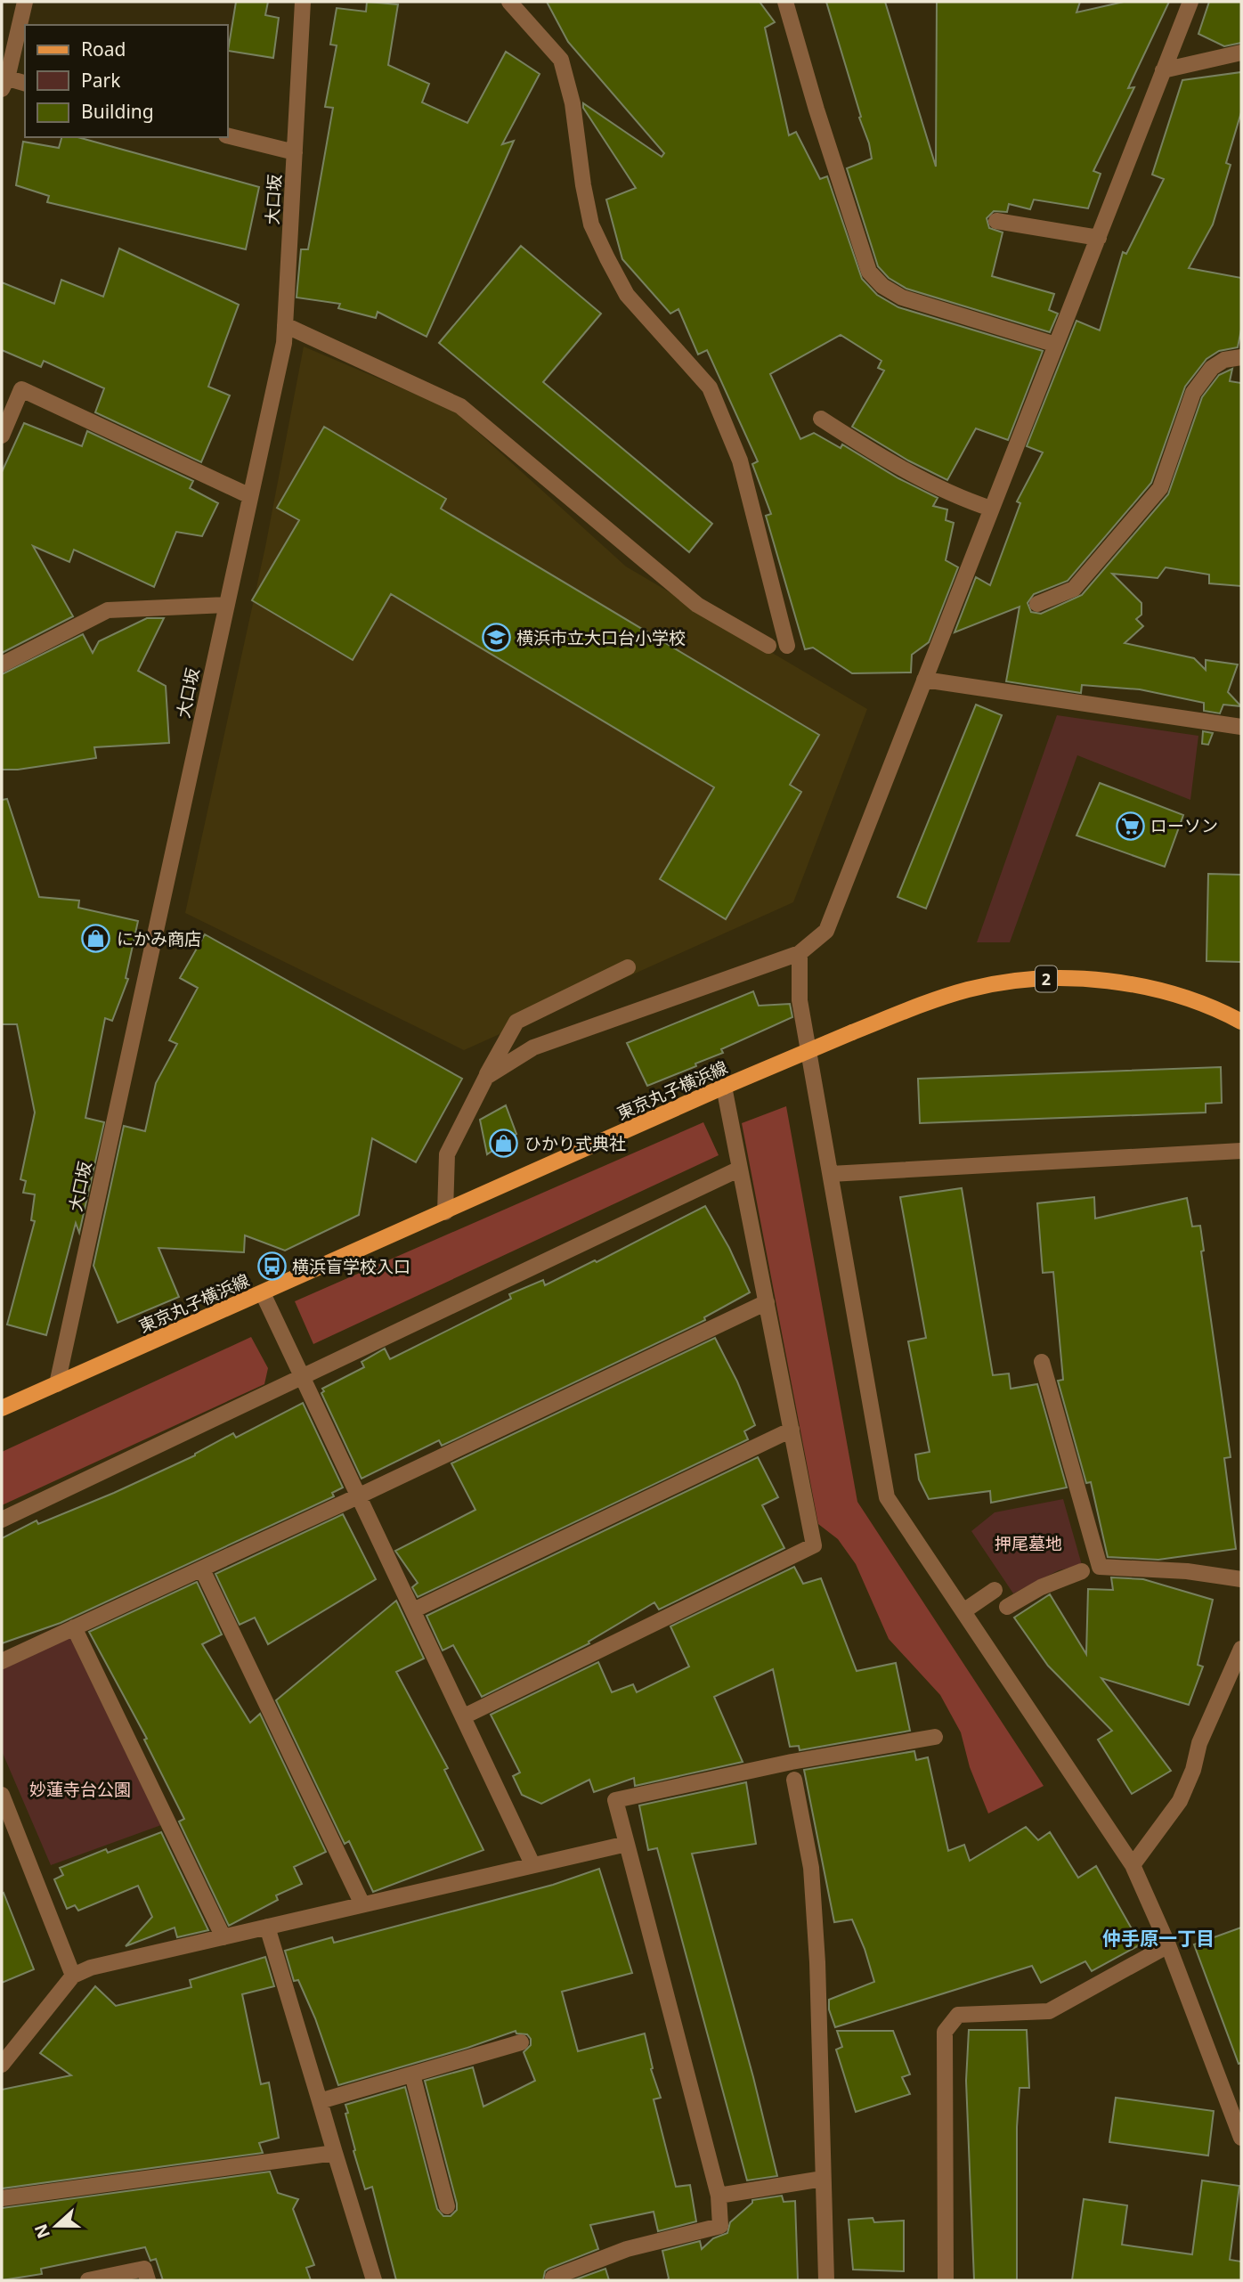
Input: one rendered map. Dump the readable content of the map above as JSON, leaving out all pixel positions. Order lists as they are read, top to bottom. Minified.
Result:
{"streets":{"main road":["2","東京丸子横浜線"],"street":["大口坂"]},"crossings":[["大口坂","東京丸子横浜線"]],"districts":["仲手原一丁目"],"parks":["押尾墓地","妙蓮寺台公園"],"places":{"school or university":["横浜市立大口台小学校"],"supermarket":["ローソン"],"shop":["にかみ商店","ひかり式典社"],"bus stop":["横浜盲学校入口"]},"legend":["Road","Park","Building"],"north":"left"}
